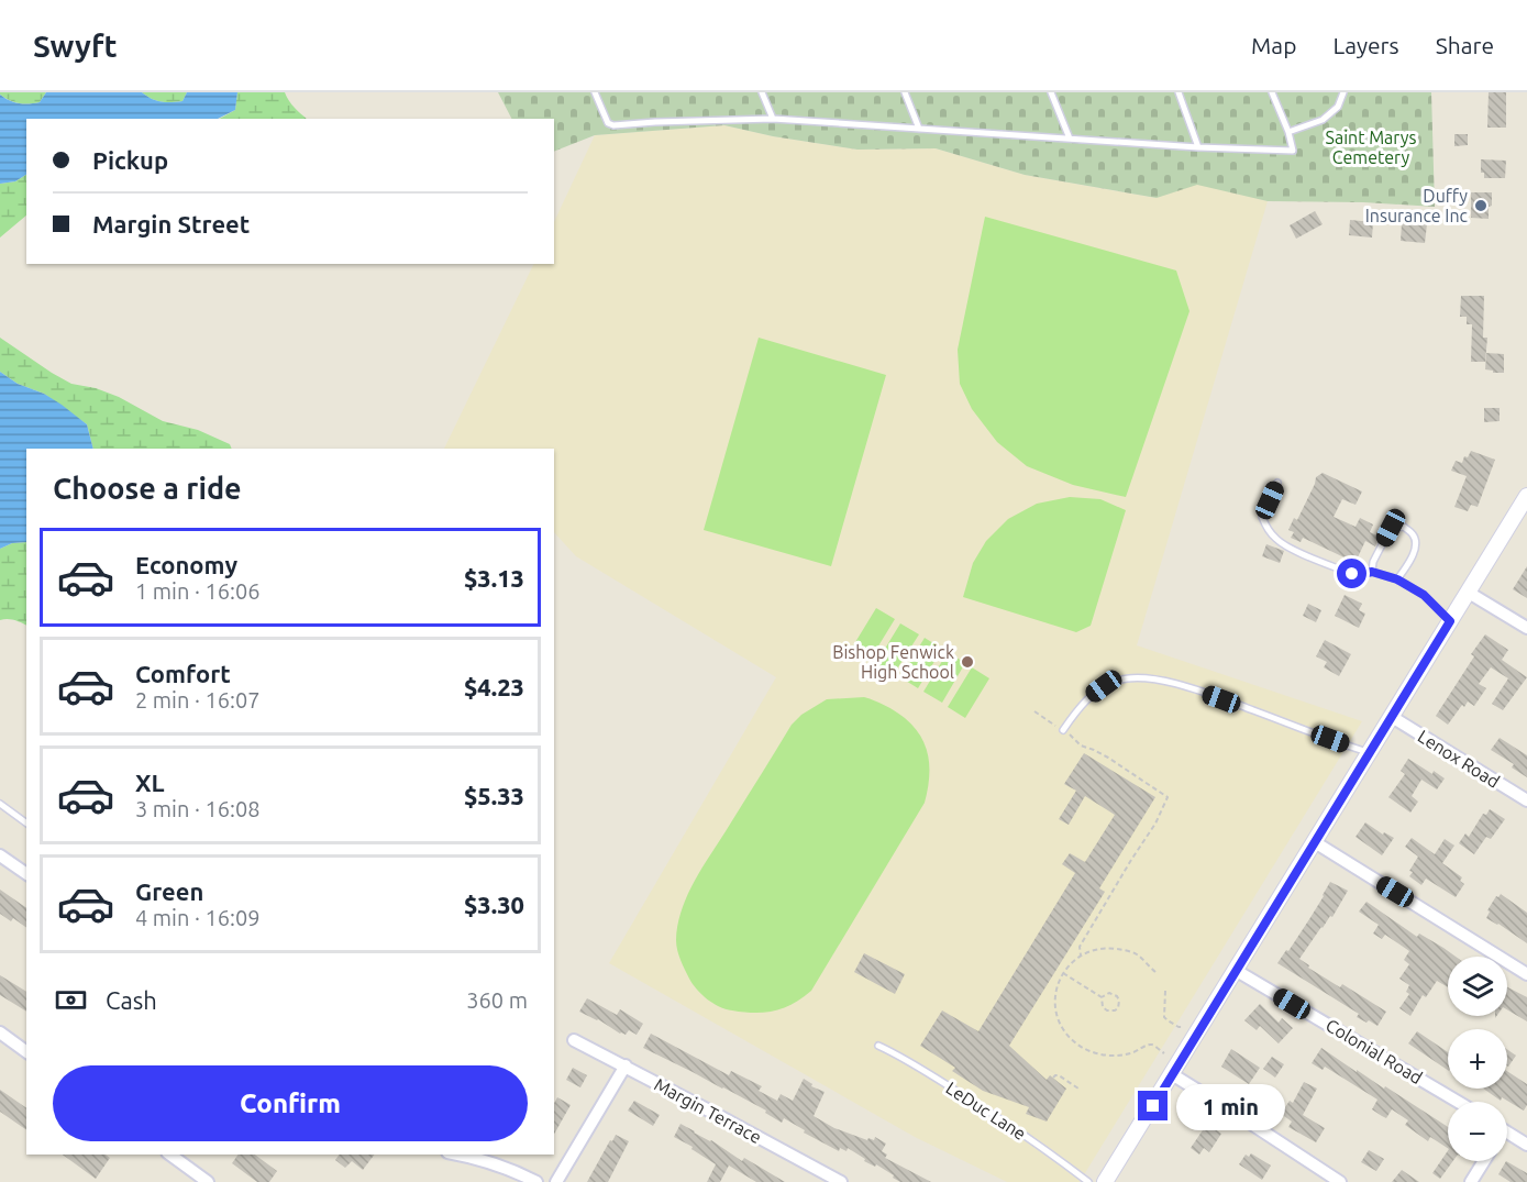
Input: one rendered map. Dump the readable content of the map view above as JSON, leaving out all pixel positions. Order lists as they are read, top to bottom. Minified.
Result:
{"streets":{"street":["Lenox Road","Colonial Road","Margin Terrace"],"lane":["LeDuc Lane"]},"parks":["Saint Marys Cemetery"],"places":["Duffy Insurance Inc","Bishop Fenwick High School"],"page":{"header":"Swyft","nav":["Map","Layers","Share"],"banner":["Pickup","Margin Street"],"heading":"Choose a ride","list":[{"name":"Economy","note":"1 min · 16:06","value":"$3.13"},{"name":"Comfort","note":"2 min · 16:07","value":"$4.23"},{"name":"XL","note":"3 min · 16:08","value":"$5.33"},{"name":"Green","note":"4 min · 16:09","value":"$3.30"}],"map_buttons":["+","−"],"pay":["Cash","360 m"],"buttons":"Confirm","bubble":"1 min"}}
